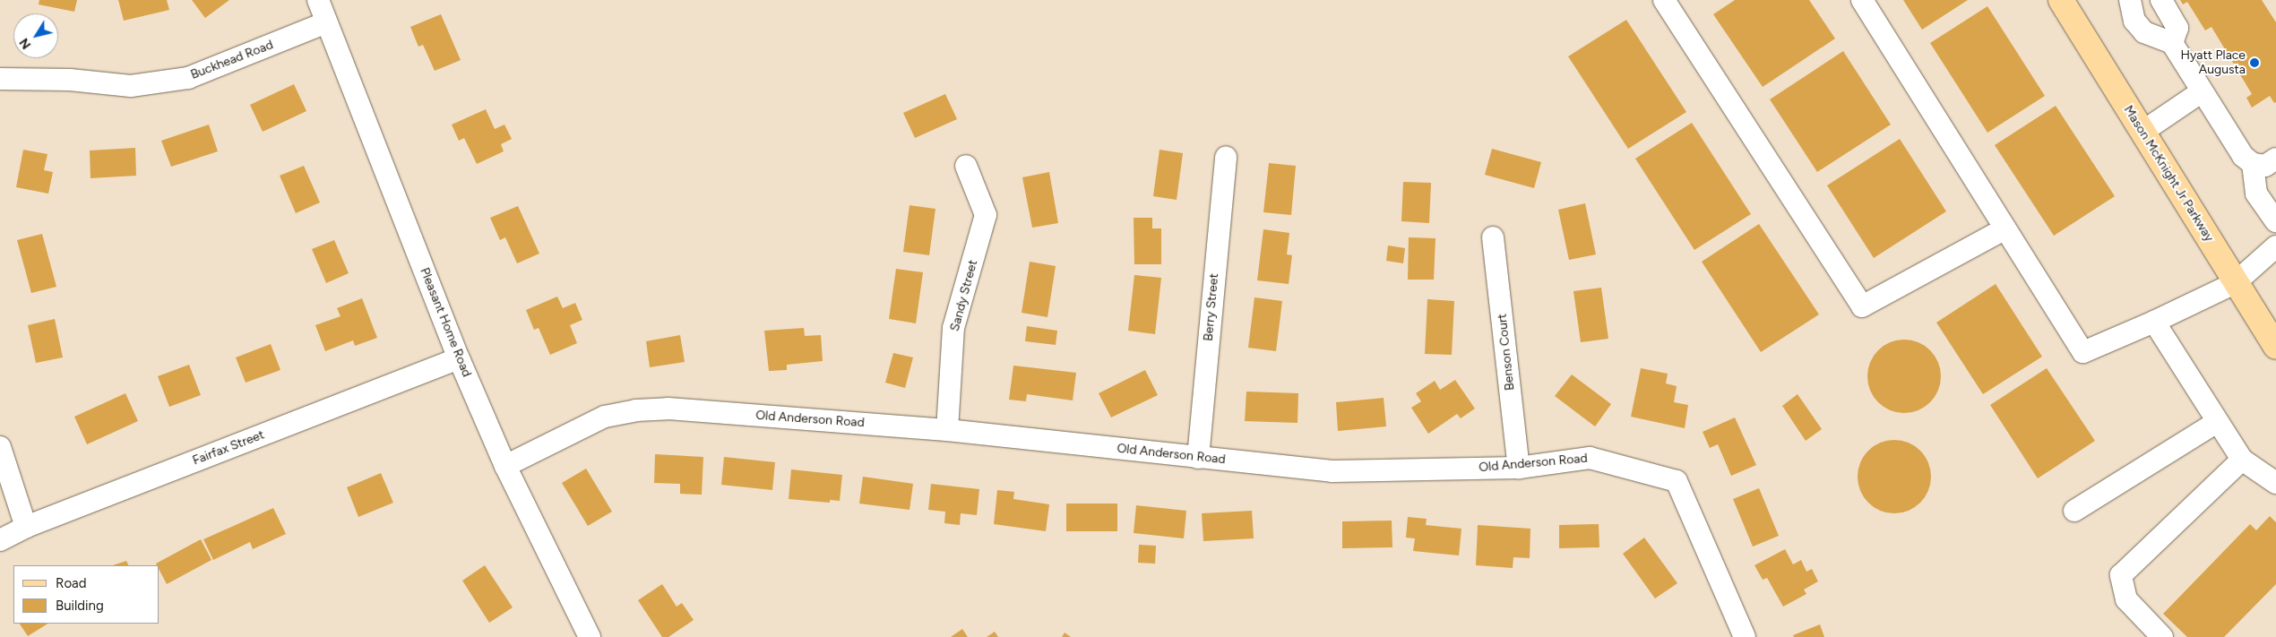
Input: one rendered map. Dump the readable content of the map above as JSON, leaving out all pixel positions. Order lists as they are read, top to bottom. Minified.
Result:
{"streets":{"main road":["Mason McKnight Jr Parkway"],"street":["Buckhead Road","Sandy Street","Berry Street","Pleasant Home Road","Benson Court","Old Anderson Road","Fairfax Street"]},"crossings":[["Buckhead Road","Pleasant Home Road"],["Sandy Street","Old Anderson Road"],["Berry Street","Old Anderson Road"],["Pleasant Home Road","Old Anderson Road"],["Pleasant Home Road","Fairfax Street"],["Benson Court","Old Anderson Road"]],"places":["Hyatt Place Augusta"],"legend":["Road","Building"],"north":"bottom left"}
